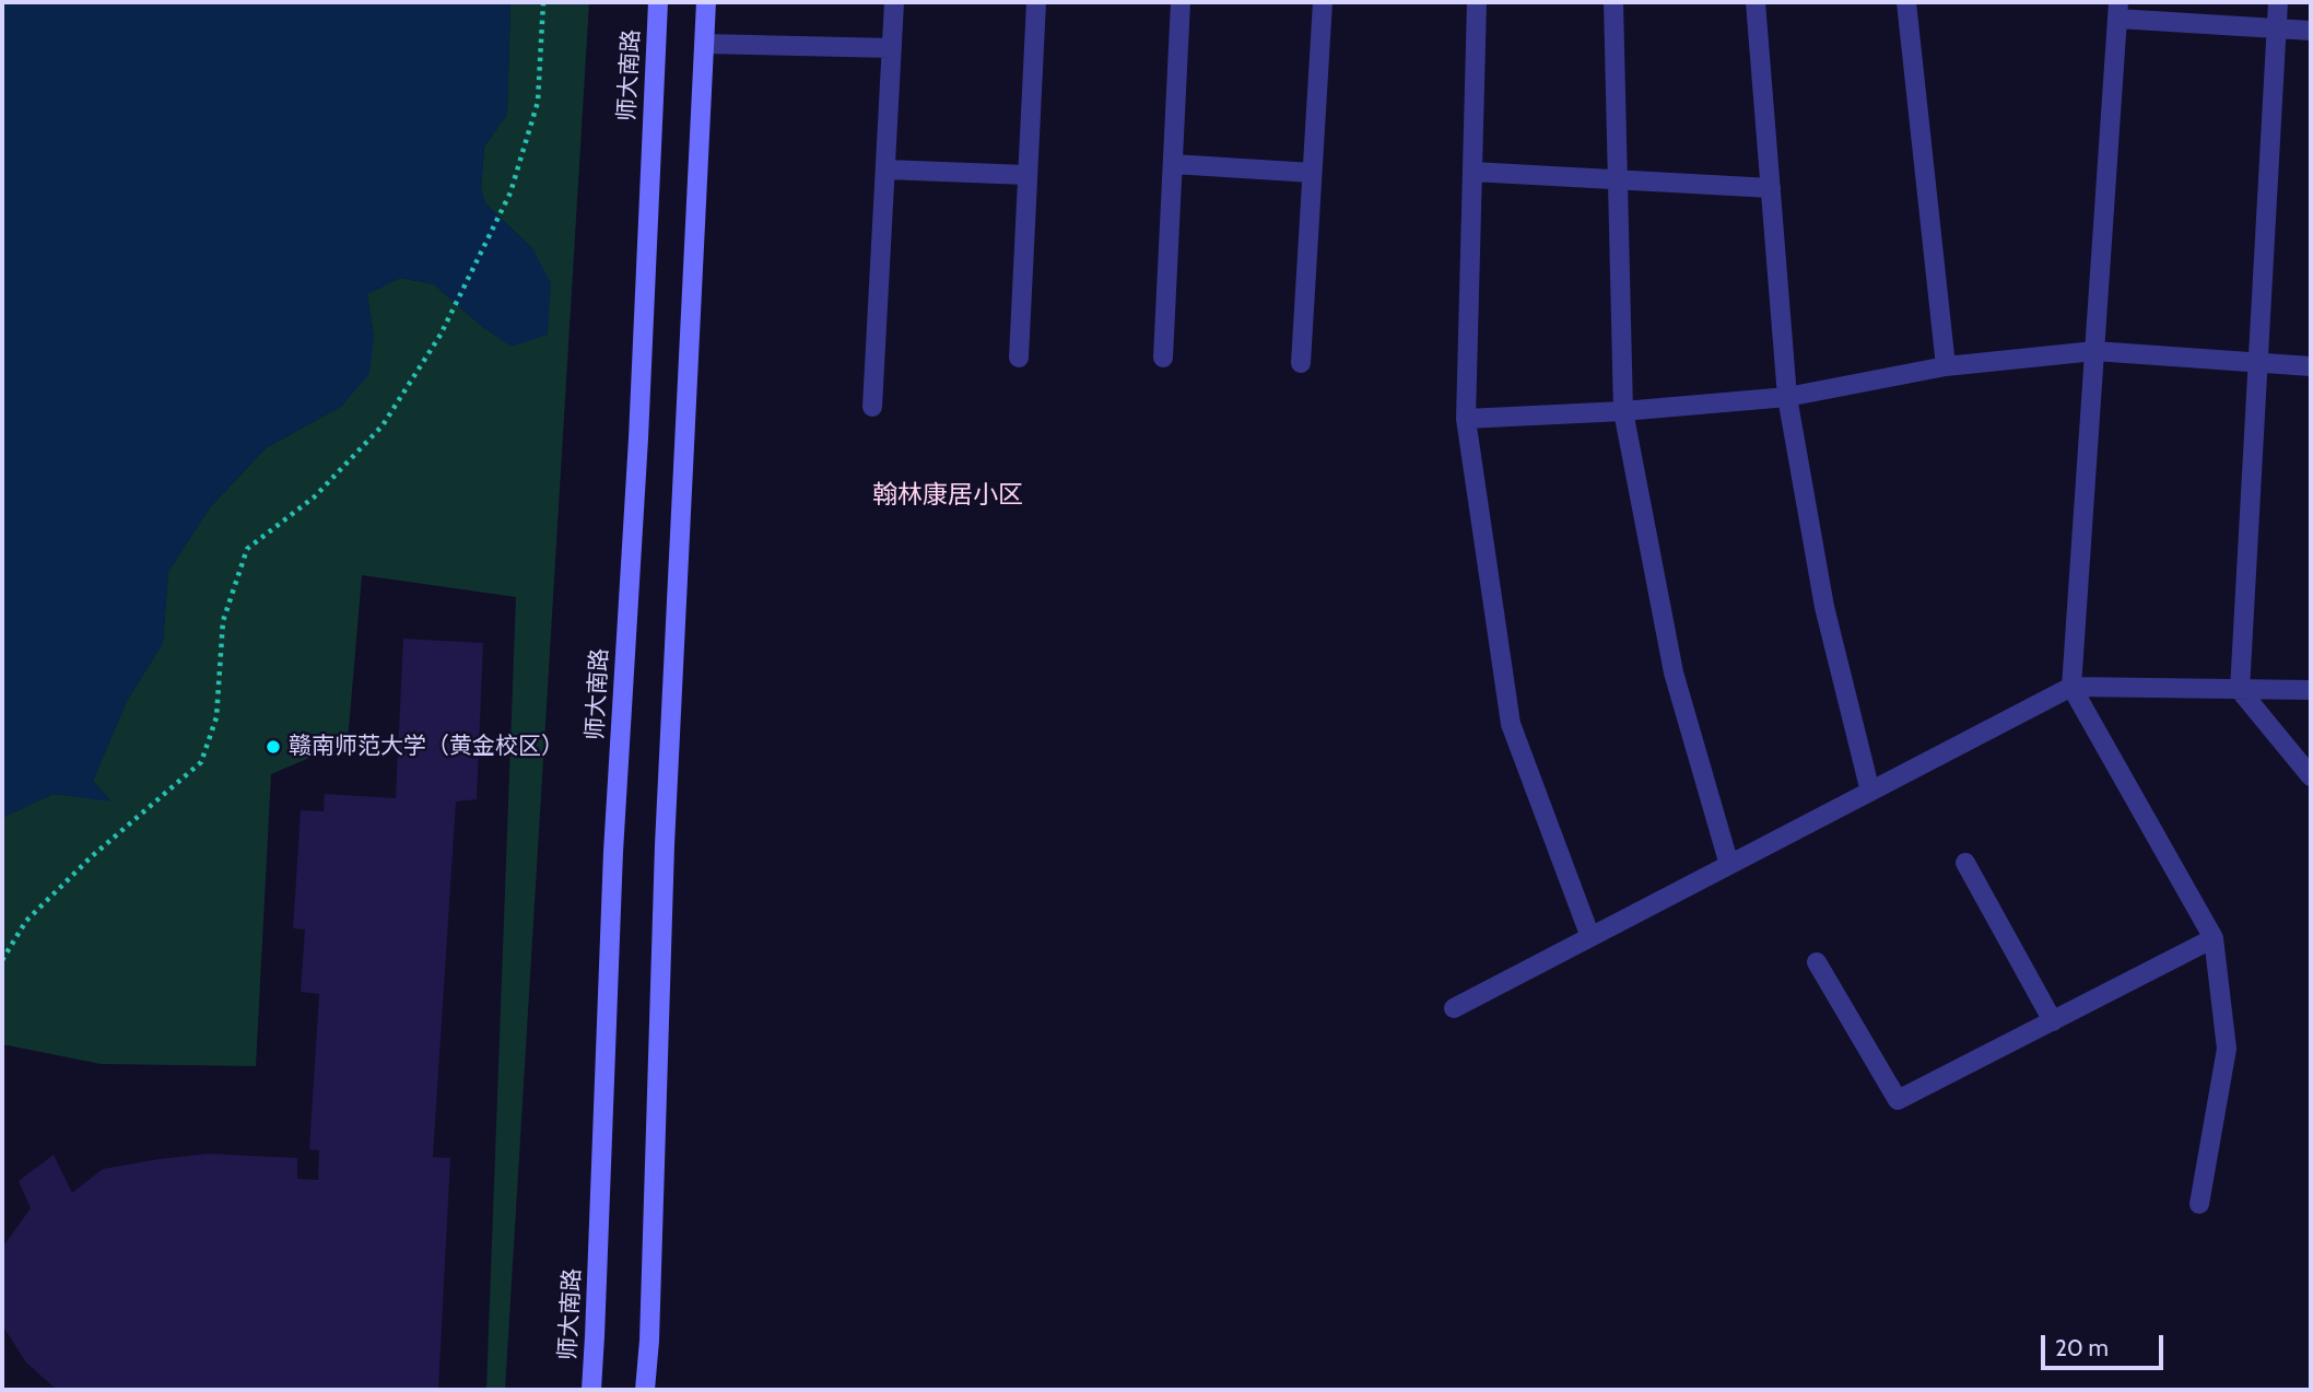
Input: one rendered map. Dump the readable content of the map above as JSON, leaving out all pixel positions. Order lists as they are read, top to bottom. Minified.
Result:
{"streets":{"main road":["师大南路"]},"districts":["翰林康居小区"],"places":["赣南师范大学（黄金校区）"],"scale_bar":"20 m"}
